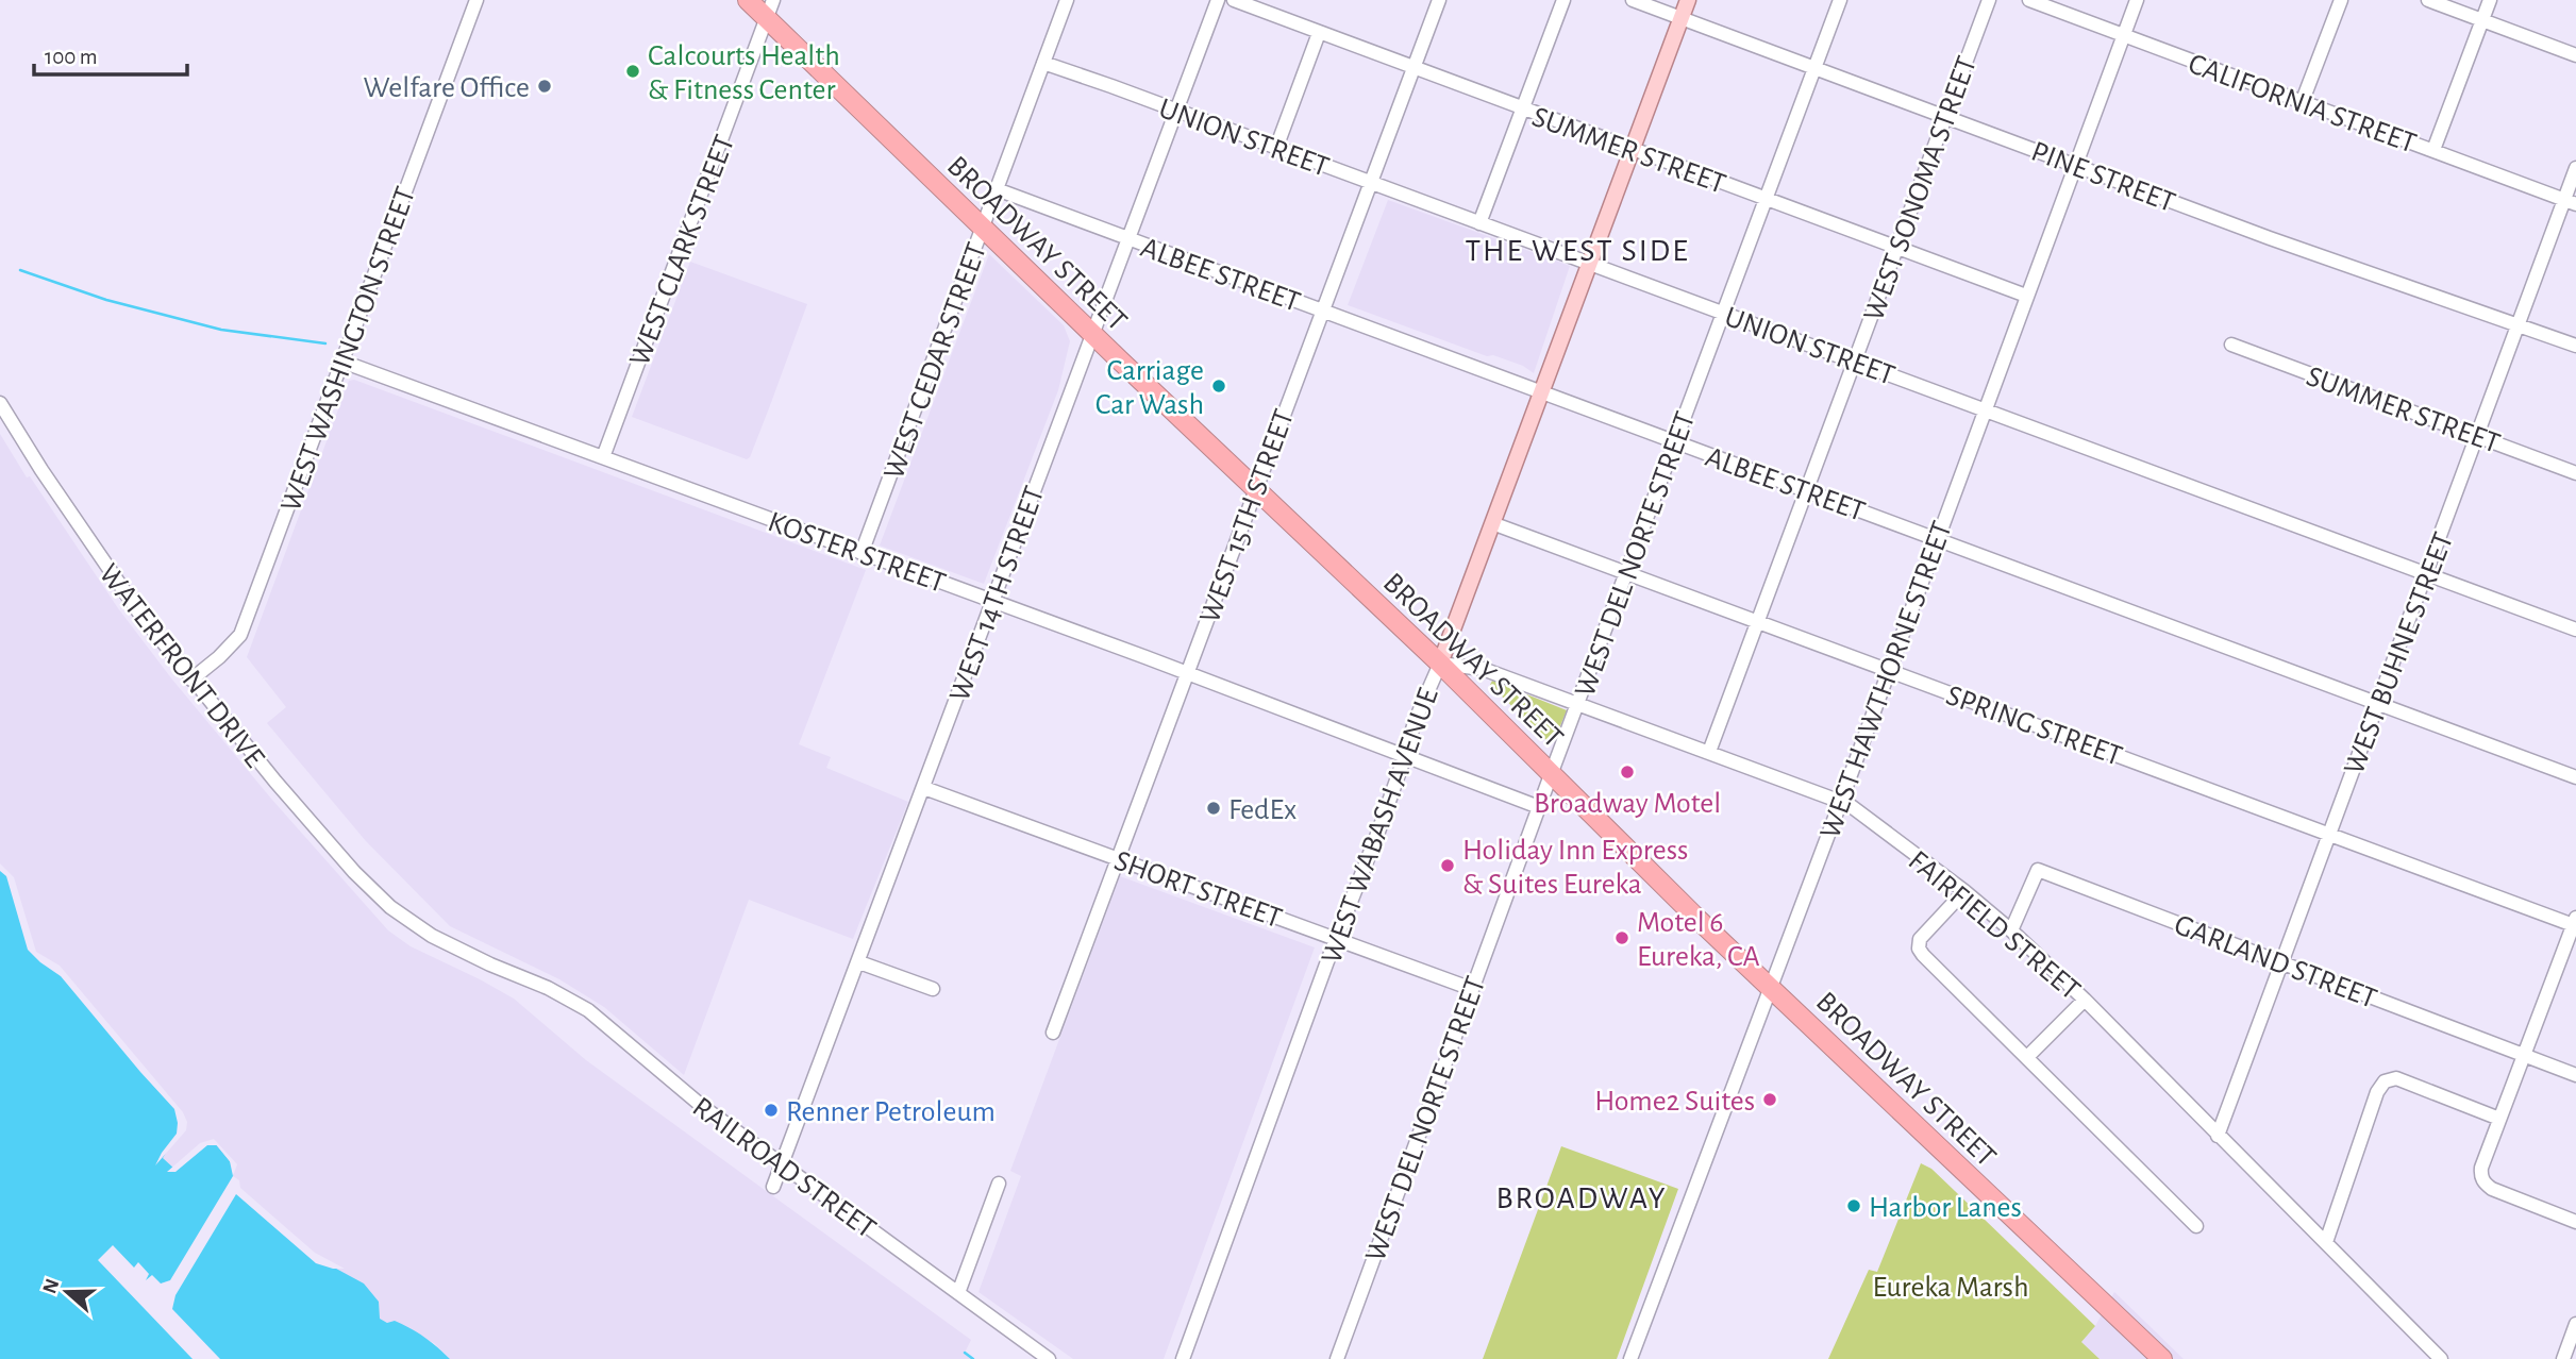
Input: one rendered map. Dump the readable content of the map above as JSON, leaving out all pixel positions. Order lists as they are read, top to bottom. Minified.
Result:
{"streets":{"highway":["BROADWAY STREET"],"main road":["WEST WABASH AVENUE"],"street":["CALIFORNIA STREET","UNION STREET","SUMMER STREET","PINE STREET","WEST SONOMA STREET","WEST CLARK STREET","ALBEE STREET","WEST WASHINGTON STREET","WEST CEDAR STREET","WEST 15TH STREET","KOSTER STREET","WEST DEL NORTE STREET","WEST 14TH STREET","WEST BUHNE STREET","WATERFRONT DRIVE","WEST HAWTHORNE STREET","SPRING STREET","SHORT STREET","FAIRFIELD STREET","GARLAND STREET","RAILROAD STREET"]},"crossings":[["CALIFORNIA STREET","WEST BUHNE STREET"],["CALIFORNIA STREET","WEST HAWTHORNE STREET"],["UNION STREET","WEST SONOMA STREET"],["UNION STREET","WEST CEDAR STREET"],["UNION STREET","WEST 15TH STREET"],["UNION STREET","WEST DEL NORTE STREET"],["UNION STREET","WEST 14TH STREET"],["UNION STREET","WEST BUHNE STREET"],["UNION STREET","WEST HAWTHORNE STREET"],["UNION STREET","WEST WABASH AVENUE"],["SUMMER STREET","WEST SONOMA STREET"],["SUMMER STREET","WEST 15TH STREET"],["SUMMER STREET","WEST DEL NORTE STREET"],["SUMMER STREET","WEST BUHNE STREET"],["SUMMER STREET","WEST HAWTHORNE STREET"],["SUMMER STREET","WEST WABASH AVENUE"],["PINE STREET","WEST SONOMA STREET"],["PINE STREET","WEST DEL NORTE STREET"],["PINE STREET","WEST BUHNE STREET"],["PINE STREET","WEST HAWTHORNE STREET"],["PINE STREET","WEST WABASH AVENUE"],["WEST SONOMA STREET","ALBEE STREET"],["WEST SONOMA STREET","SPRING STREET"],["WEST SONOMA STREET","FAIRFIELD STREET"],["BROADWAY STREET","WEST CLARK STREET"],["BROADWAY STREET","WEST CEDAR STREET"],["BROADWAY STREET","WEST 15TH STREET"],["BROADWAY STREET","WEST DEL NORTE STREET"],["BROADWAY STREET","WEST 14TH STREET"],["BROADWAY STREET","WEST HAWTHORNE STREET"],["BROADWAY STREET","WEST WABASH AVENUE"],["BROADWAY STREET","FAIRFIELD STREET"],["WEST CLARK STREET","KOSTER STREET"],["ALBEE STREET","WEST CEDAR STREET"],["ALBEE STREET","WEST 15TH STREET"],["ALBEE STREET","WEST DEL NORTE STREET"],["ALBEE STREET","WEST 14TH STREET"],["ALBEE STREET","WEST BUHNE STREET"],["ALBEE STREET","WEST HAWTHORNE STREET"],["ALBEE STREET","WEST WABASH AVENUE"],["WEST WASHINGTON STREET","KOSTER STREET"],["WEST WASHINGTON STREET","WATERFRONT DRIVE"],["WEST CEDAR STREET","KOSTER STREET"],["WEST 15TH STREET","KOSTER STREET"],["WEST 15TH STREET","SHORT STREET"],["KOSTER STREET","WEST DEL NORTE STREET"],["KOSTER STREET","WEST 14TH STREET"],["KOSTER STREET","WEST WABASH AVENUE"],["WEST DEL NORTE STREET","SPRING STREET"],["WEST DEL NORTE STREET","SHORT STREET"],["WEST DEL NORTE STREET","FAIRFIELD STREET"],["WEST 14TH STREET","SHORT STREET"],["WEST 14TH STREET","RAILROAD STREET"],["WEST BUHNE STREET","SPRING STREET"],["WEST BUHNE STREET","FAIRFIELD STREET"],["WEST BUHNE STREET","GARLAND STREET"],["WATERFRONT DRIVE","RAILROAD STREET"],["WEST HAWTHORNE STREET","SPRING STREET"],["WEST HAWTHORNE STREET","FAIRFIELD STREET"],["SPRING STREET","WEST WABASH AVENUE"],["WEST WABASH AVENUE","SHORT STREET"],["WEST WABASH AVENUE","FAIRFIELD STREET"],["FAIRFIELD STREET","GARLAND STREET"]],"districts":["THE WEST SIDE","BROADWAY"],"parks":["Eureka Marsh"],"places":["Calcourts Health & Fitness Center","Welfare Office","Carriage Car Wash","Broadway Motel","FedEx","Holiday Inn Express & Suites Eureka","Motel 6 Eureka, CA","Home2 Suites","Renner Petroleum","Harbor Lanes"],"scale_bar":"100 m","north":"left"}
